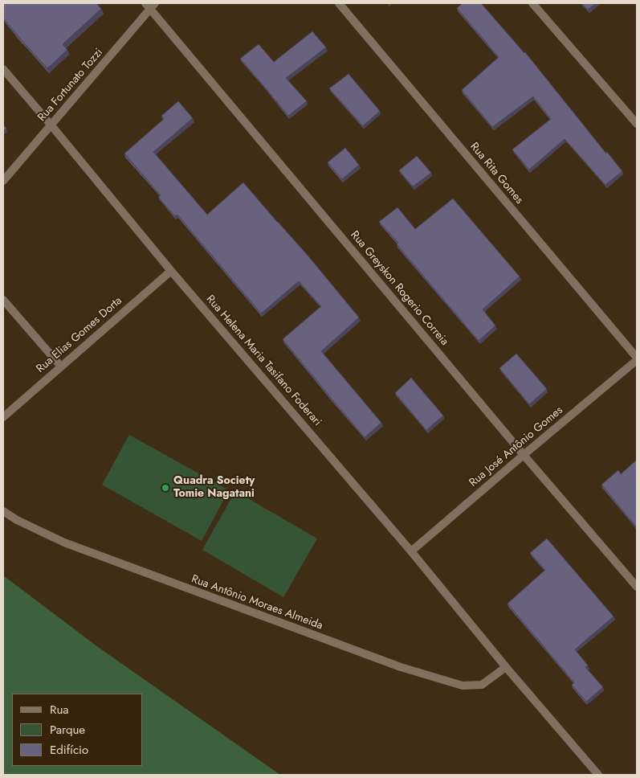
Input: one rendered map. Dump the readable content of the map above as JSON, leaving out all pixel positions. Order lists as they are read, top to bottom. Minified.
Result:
{"streets":{"street":["Rua Fortunato Tozzi","Rua Rita Gomes","Rua Greyskon Rogerio Correia","Rua Elias Gomes Dorta","Rua Helena Maria Tasifano Foderari","Rua José Antônio Gomes","Rua Antônio Moraes Almeida"]},"crossings":[["Rua Fortunato Tozzi","Rua Greyskon Rogerio Correia"],["Rua Fortunato Tozzi","Rua Helena Maria Tasifano Foderari"],["Rua Rita Gomes","Rua José Antônio Gomes"],["Rua Greyskon Rogerio Correia","Rua José Antônio Gomes"],["Rua Elias Gomes Dorta","Rua Helena Maria Tasifano Foderari"],["Rua Helena Maria Tasifano Foderari","Rua José Antônio Gomes"],["Rua Helena Maria Tasifano Foderari","Rua Antônio Moraes Almeida"]],"places":["Quadra Society Tomie Nagatani"],"legend":["Rua","Parque","Edifício"]}
